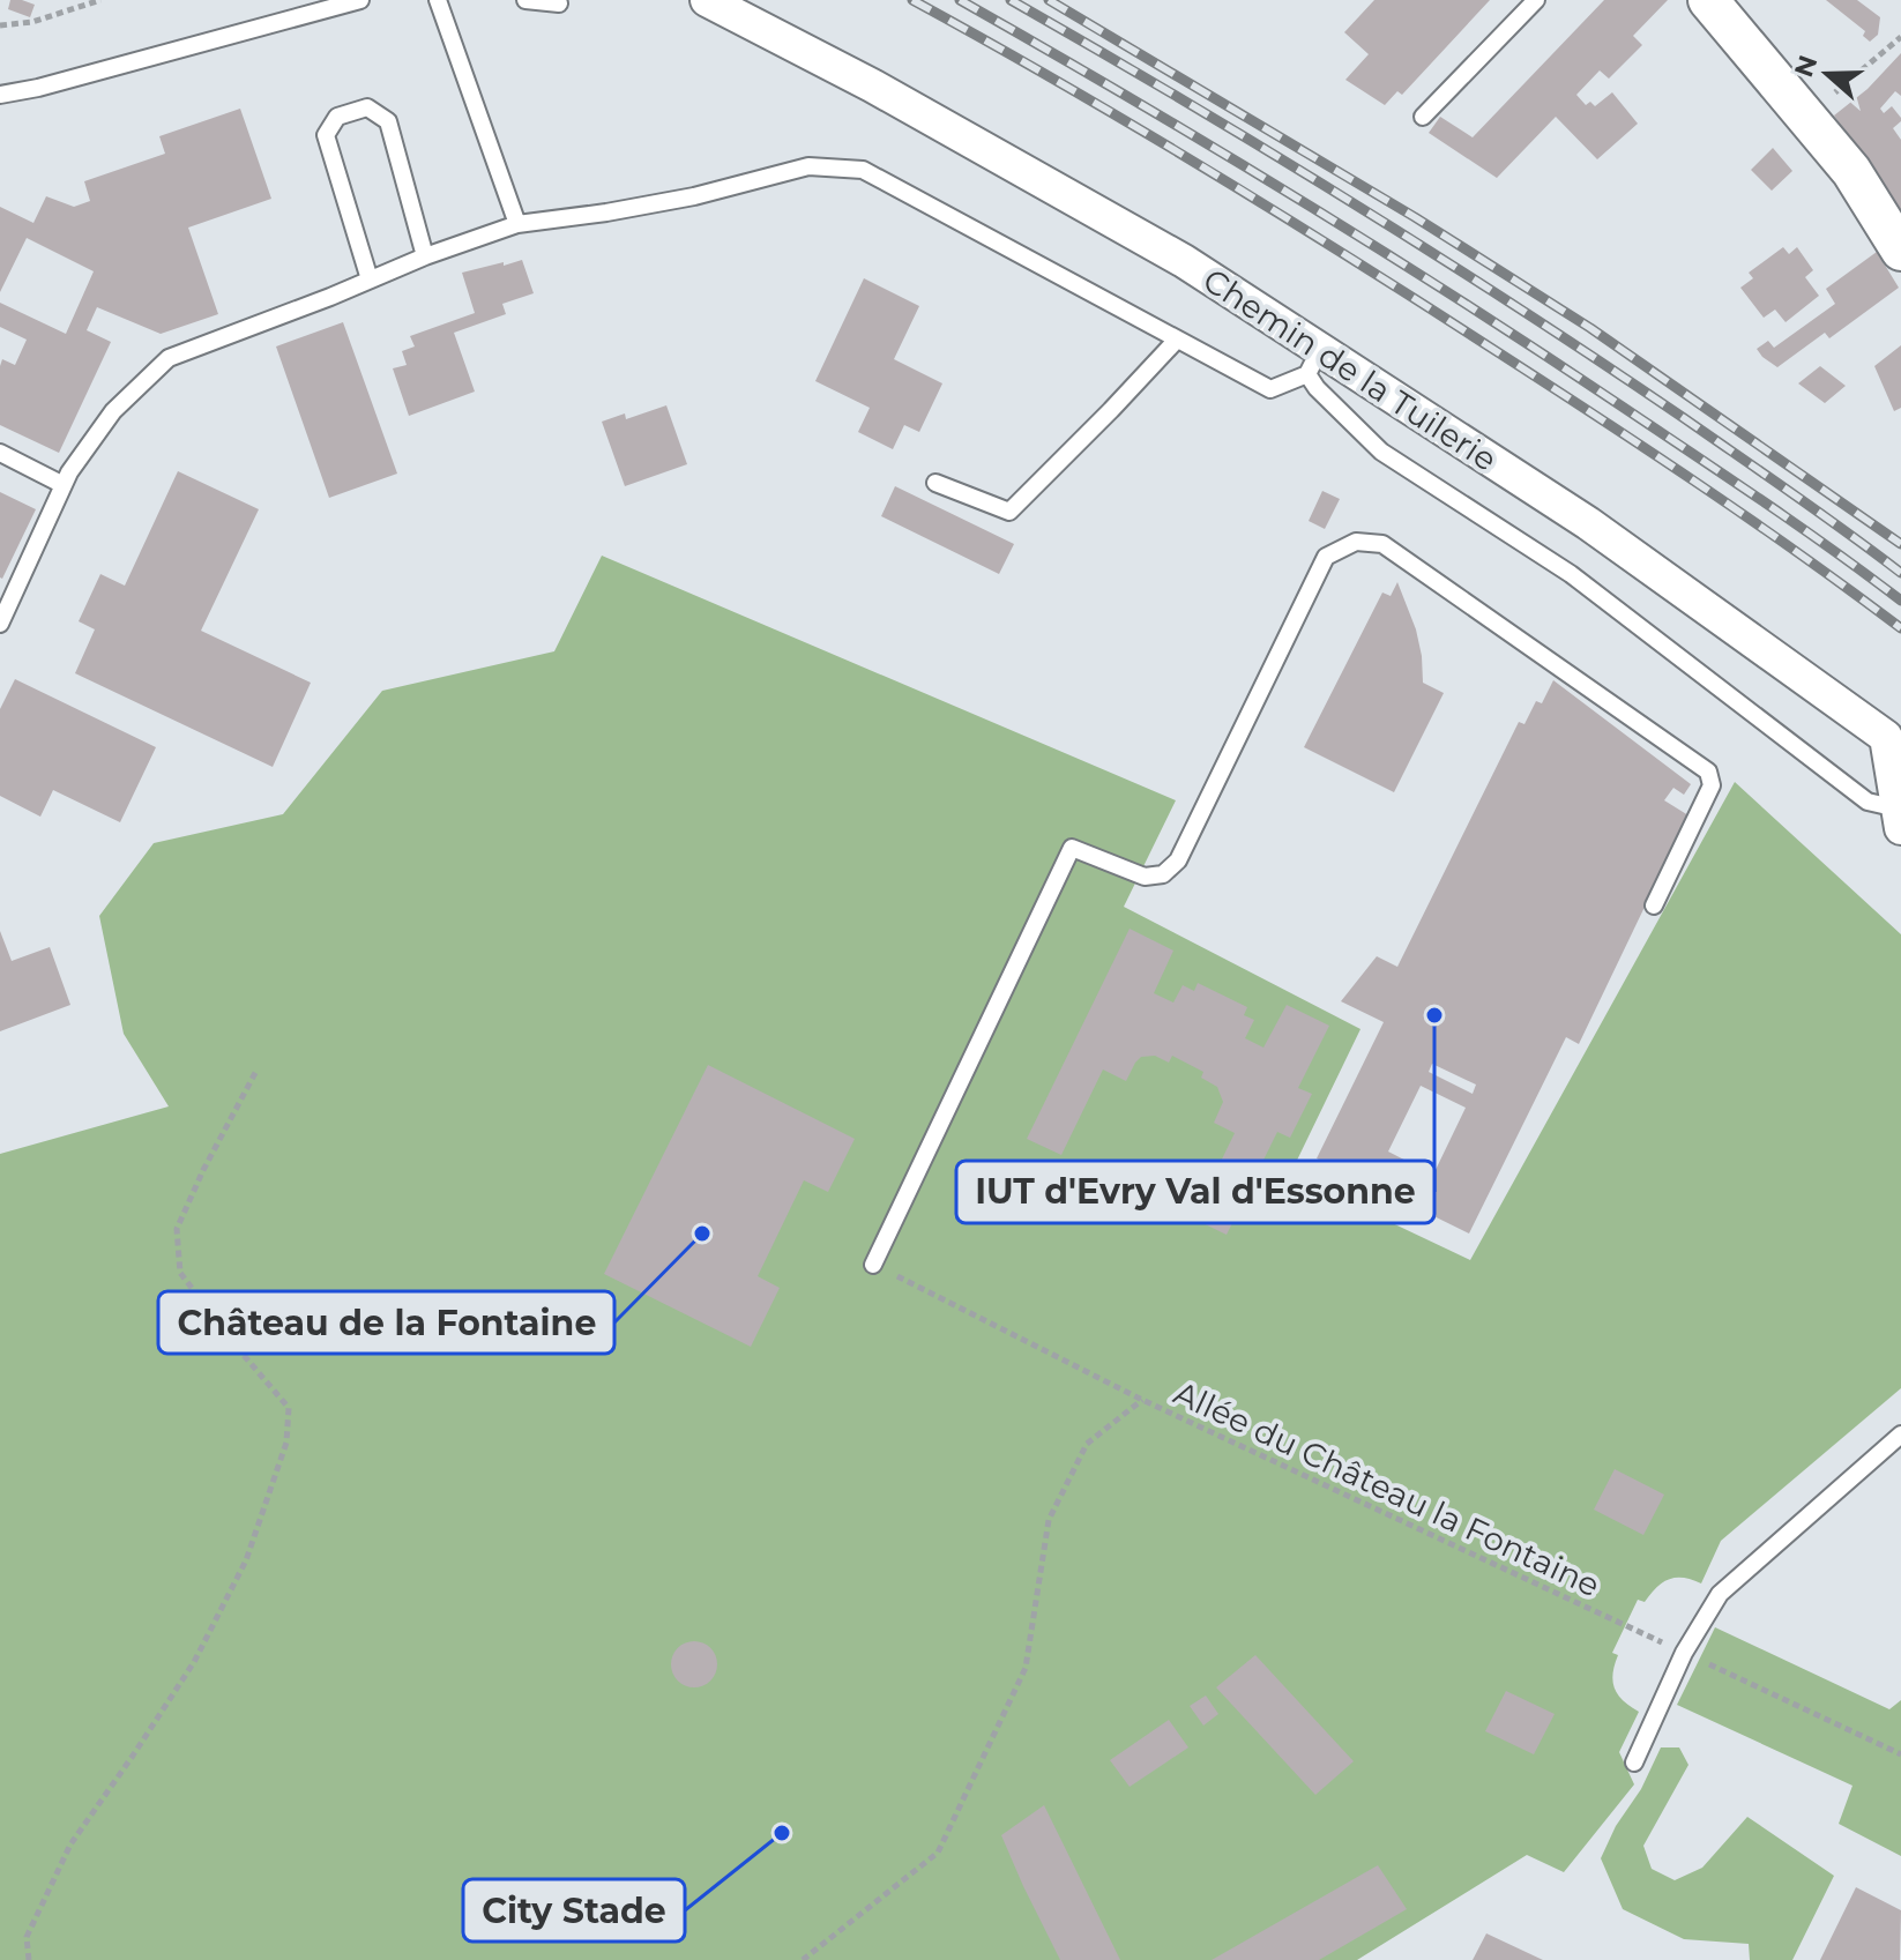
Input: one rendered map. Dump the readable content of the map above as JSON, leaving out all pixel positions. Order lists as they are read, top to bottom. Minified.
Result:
{"streets":{"street":["Chemin de la Tuilerie"],"path":["Allée du Château la Fontaine"]},"places":["IUT d'Evry Val d'Essonne","Château de la Fontaine","City Stade"],"north":"left"}
